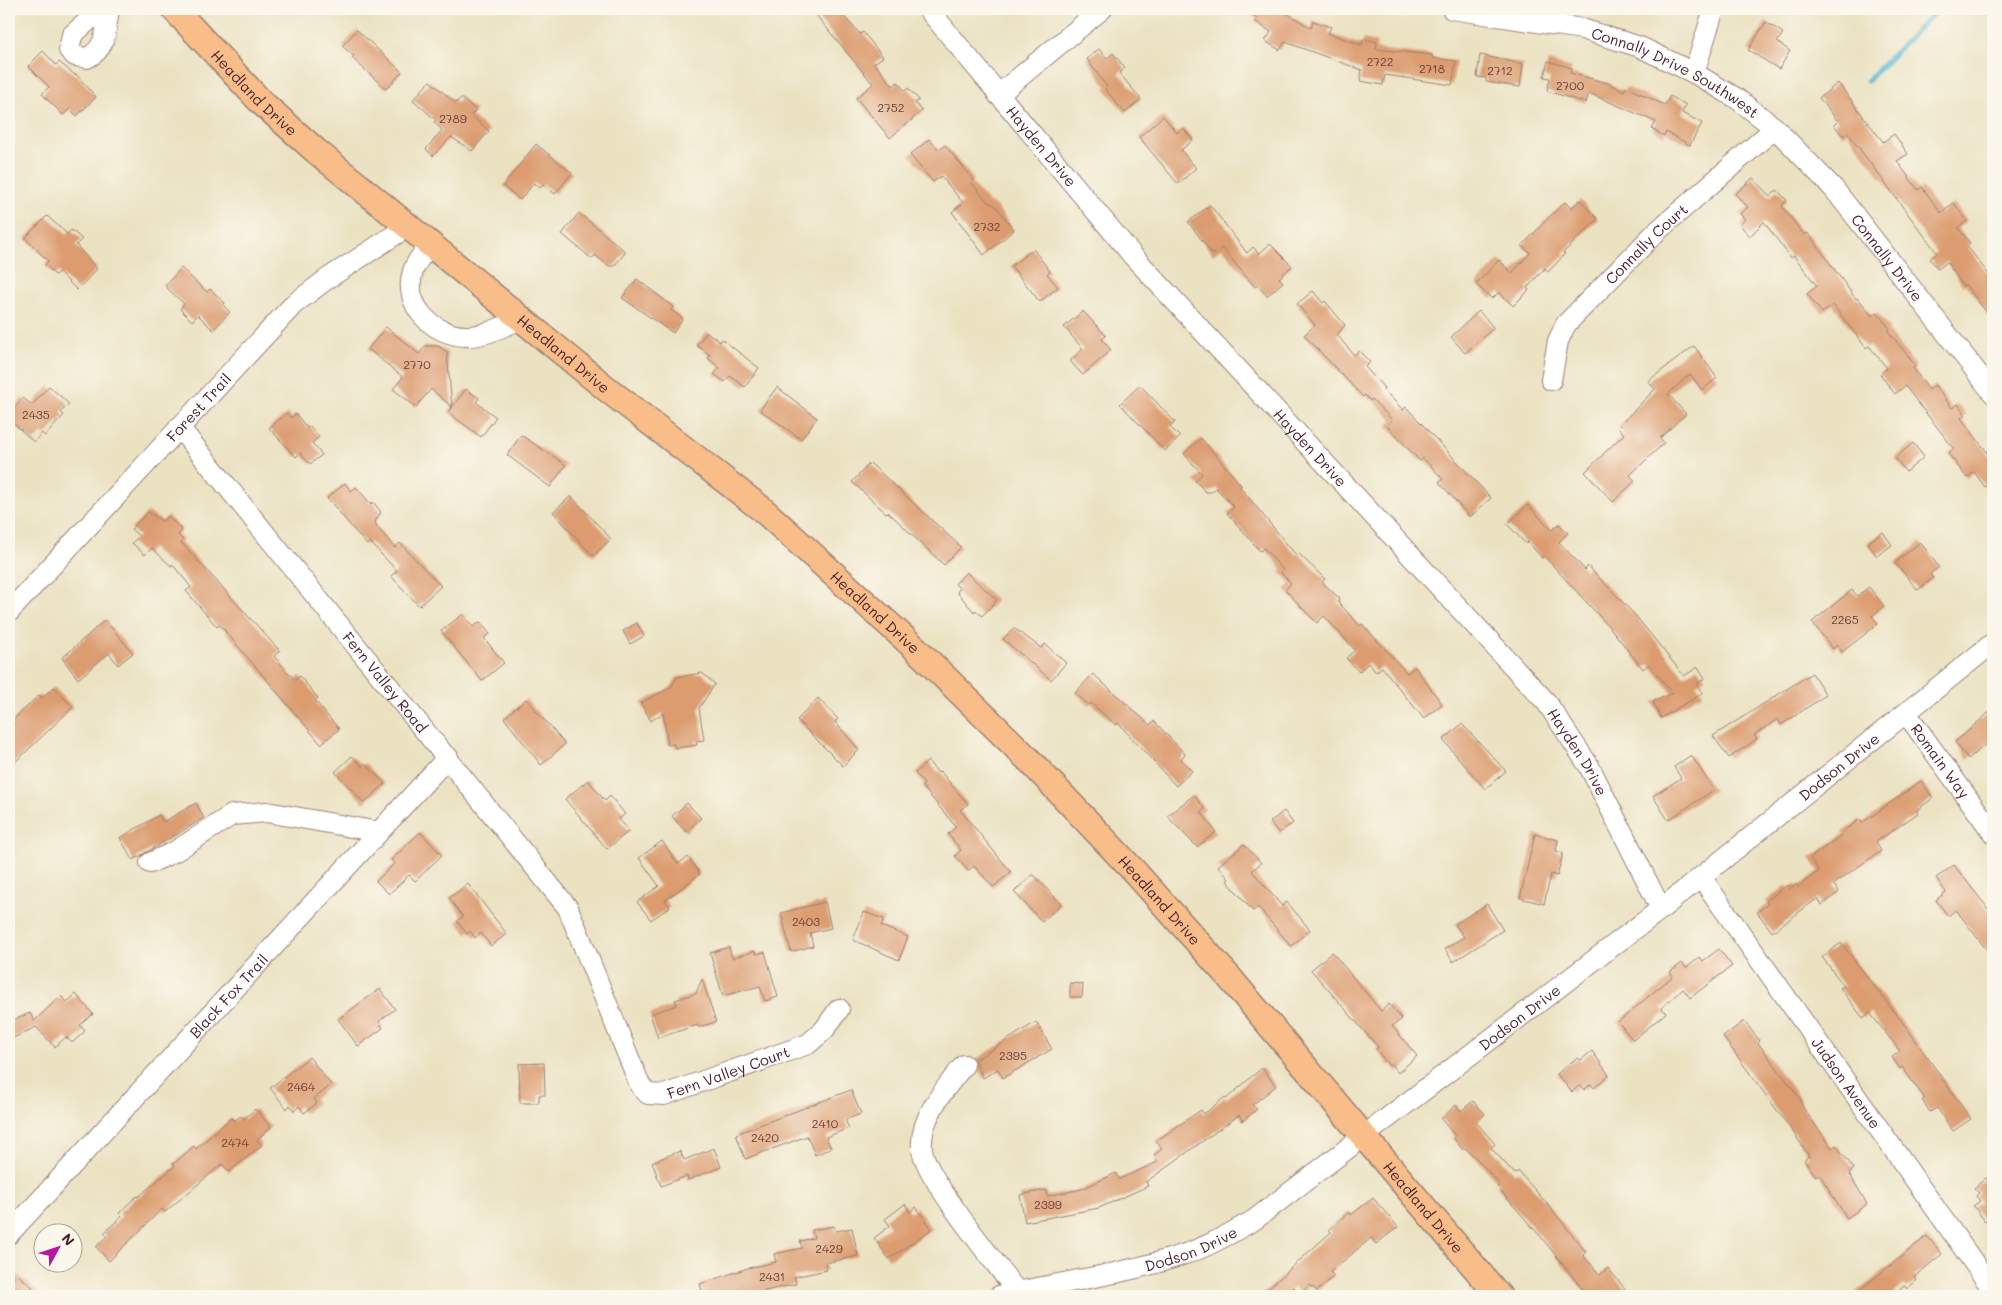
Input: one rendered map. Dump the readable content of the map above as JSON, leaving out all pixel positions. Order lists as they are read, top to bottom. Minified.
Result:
{"streets":{"main road":["Headland Drive"],"street":["Connally Drive Southwest","Hayden Drive","Connally Court","Connally Drive","Forest Trail","Fern Valley Road","Romain Way","Dodson Drive","Black Fox Trail","Fern Valley Court","Judson Avenue"]},"crossings":[["Connally Drive Southwest","Connally Court"],["Connally Drive Southwest","Connally Drive"],["Headland Drive","Forest Trail"],["Headland Drive","Dodson Drive"],["Hayden Drive","Dodson Drive"],["Connally Court","Connally Drive"],["Forest Trail","Fern Valley Road"],["Fern Valley Road","Black Fox Trail"],["Fern Valley Road","Fern Valley Court"],["Romain Way","Dodson Drive"],["Dodson Drive","Judson Avenue"]],"house_numbers":["2722","2718","2712","2700","2752","2789","2732","2770","2435","2265","2403","2395","2464","2410","2420","2474","2399","2429","2431"],"north":"top right"}
